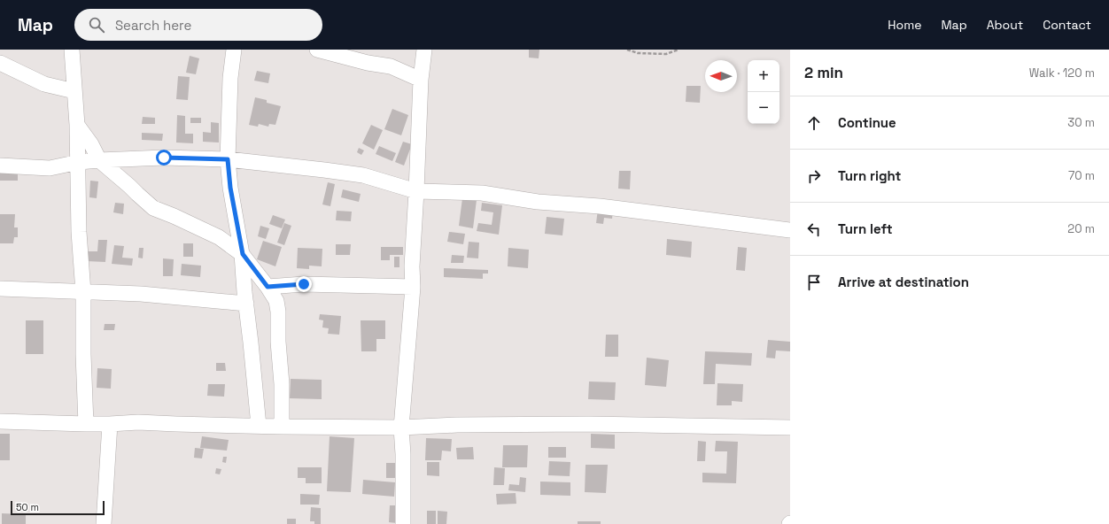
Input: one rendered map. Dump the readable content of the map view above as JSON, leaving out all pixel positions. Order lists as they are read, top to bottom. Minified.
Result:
{"scale_bar":"50 m","north":"left","page":{"header":"Map","search":"Search here","nav":["Home","Map","About","Contact"],"heading":["2 min","Walk · 120 m"],"map_buttons":["+","−"],"list":[["Continue","30 m"],["Turn right","70 m"],["Turn left","20 m"],"Arrive at destination"],"scale":"50 m"}}
